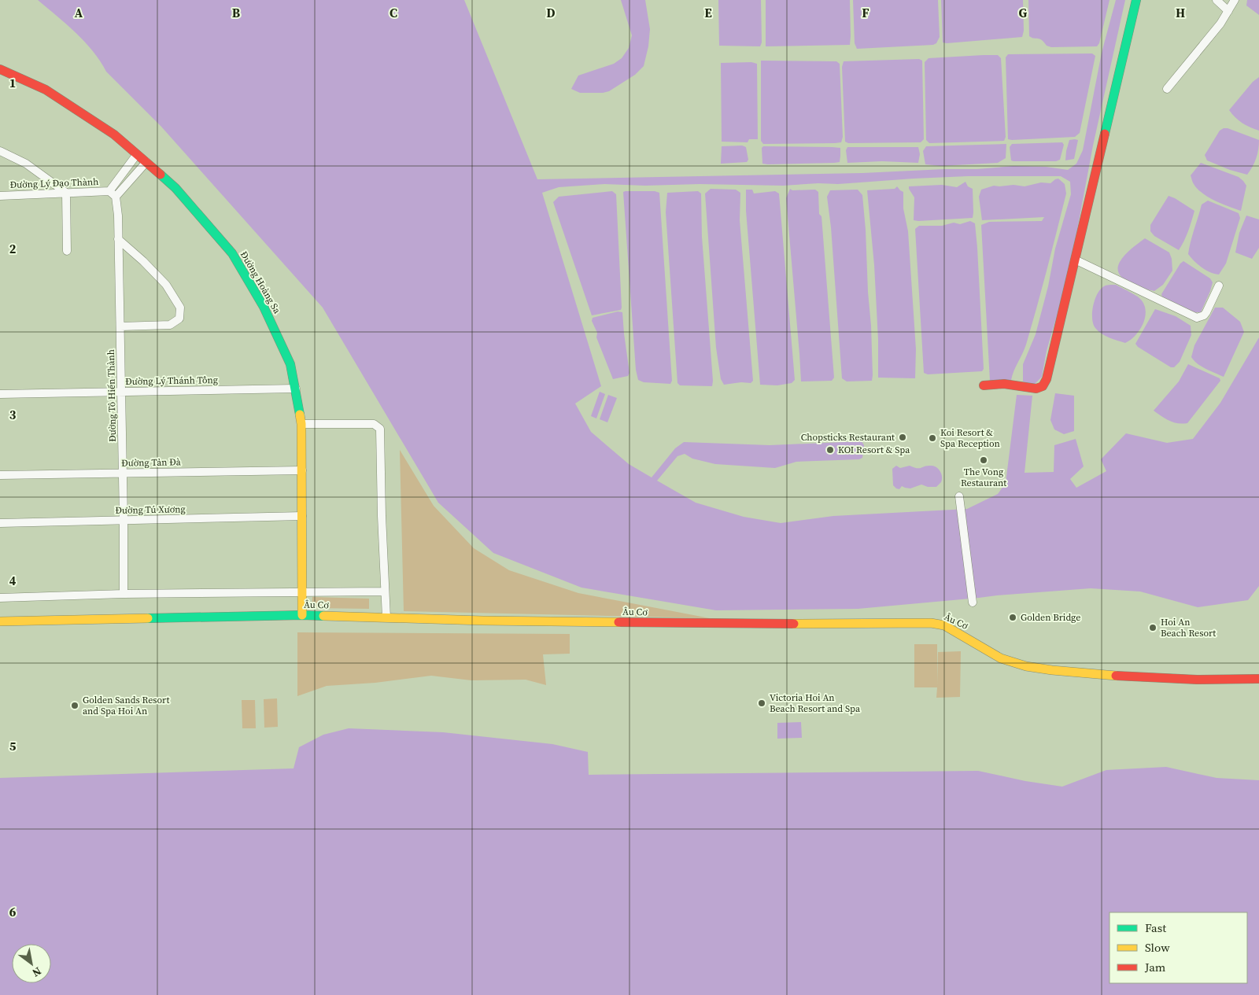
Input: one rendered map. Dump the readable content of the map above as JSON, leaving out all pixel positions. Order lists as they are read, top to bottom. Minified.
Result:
{"streets":{"main road":["Đường Hoàng Sa","Âu Cơ"],"street":["Đường Lý Đạo Thành","Đường Lý Thánh Tông","Đường Tô Hiến Thành","Đường Tản Đà","Đường Tú Xương"]},"crossings":[["Đường Hoàng Sa","Đường Lý Thánh Tông"],["Đường Hoàng Sa","Đường Tản Đà"],["Đường Hoàng Sa","Đường Tú Xương"],["Đường Hoàng Sa","Âu Cơ"],["Đường Lý Thánh Tông","Đường Tô Hiến Thành"],["Đường Tô Hiến Thành","Đường Tản Đà"],["Đường Tô Hiến Thành","Đường Tú Xương"]],"places":["Chopsticks Restaurant","Koi Resort & Spa Reception","KOI Resort & Spa","The Vong Restaurant","Golden Bridge","Hoi An Beach Resort","Victoria Hoi An Beach Resort and Spa","Golden Sands Resort and Spa Hoi An"],"legend":["Fast","Slow","Jam"],"north":"bottom right","grid":{"columns":["A","B","C","D","E","F","G","H"],"rows":["1","2","3","4","5","6"]}}
